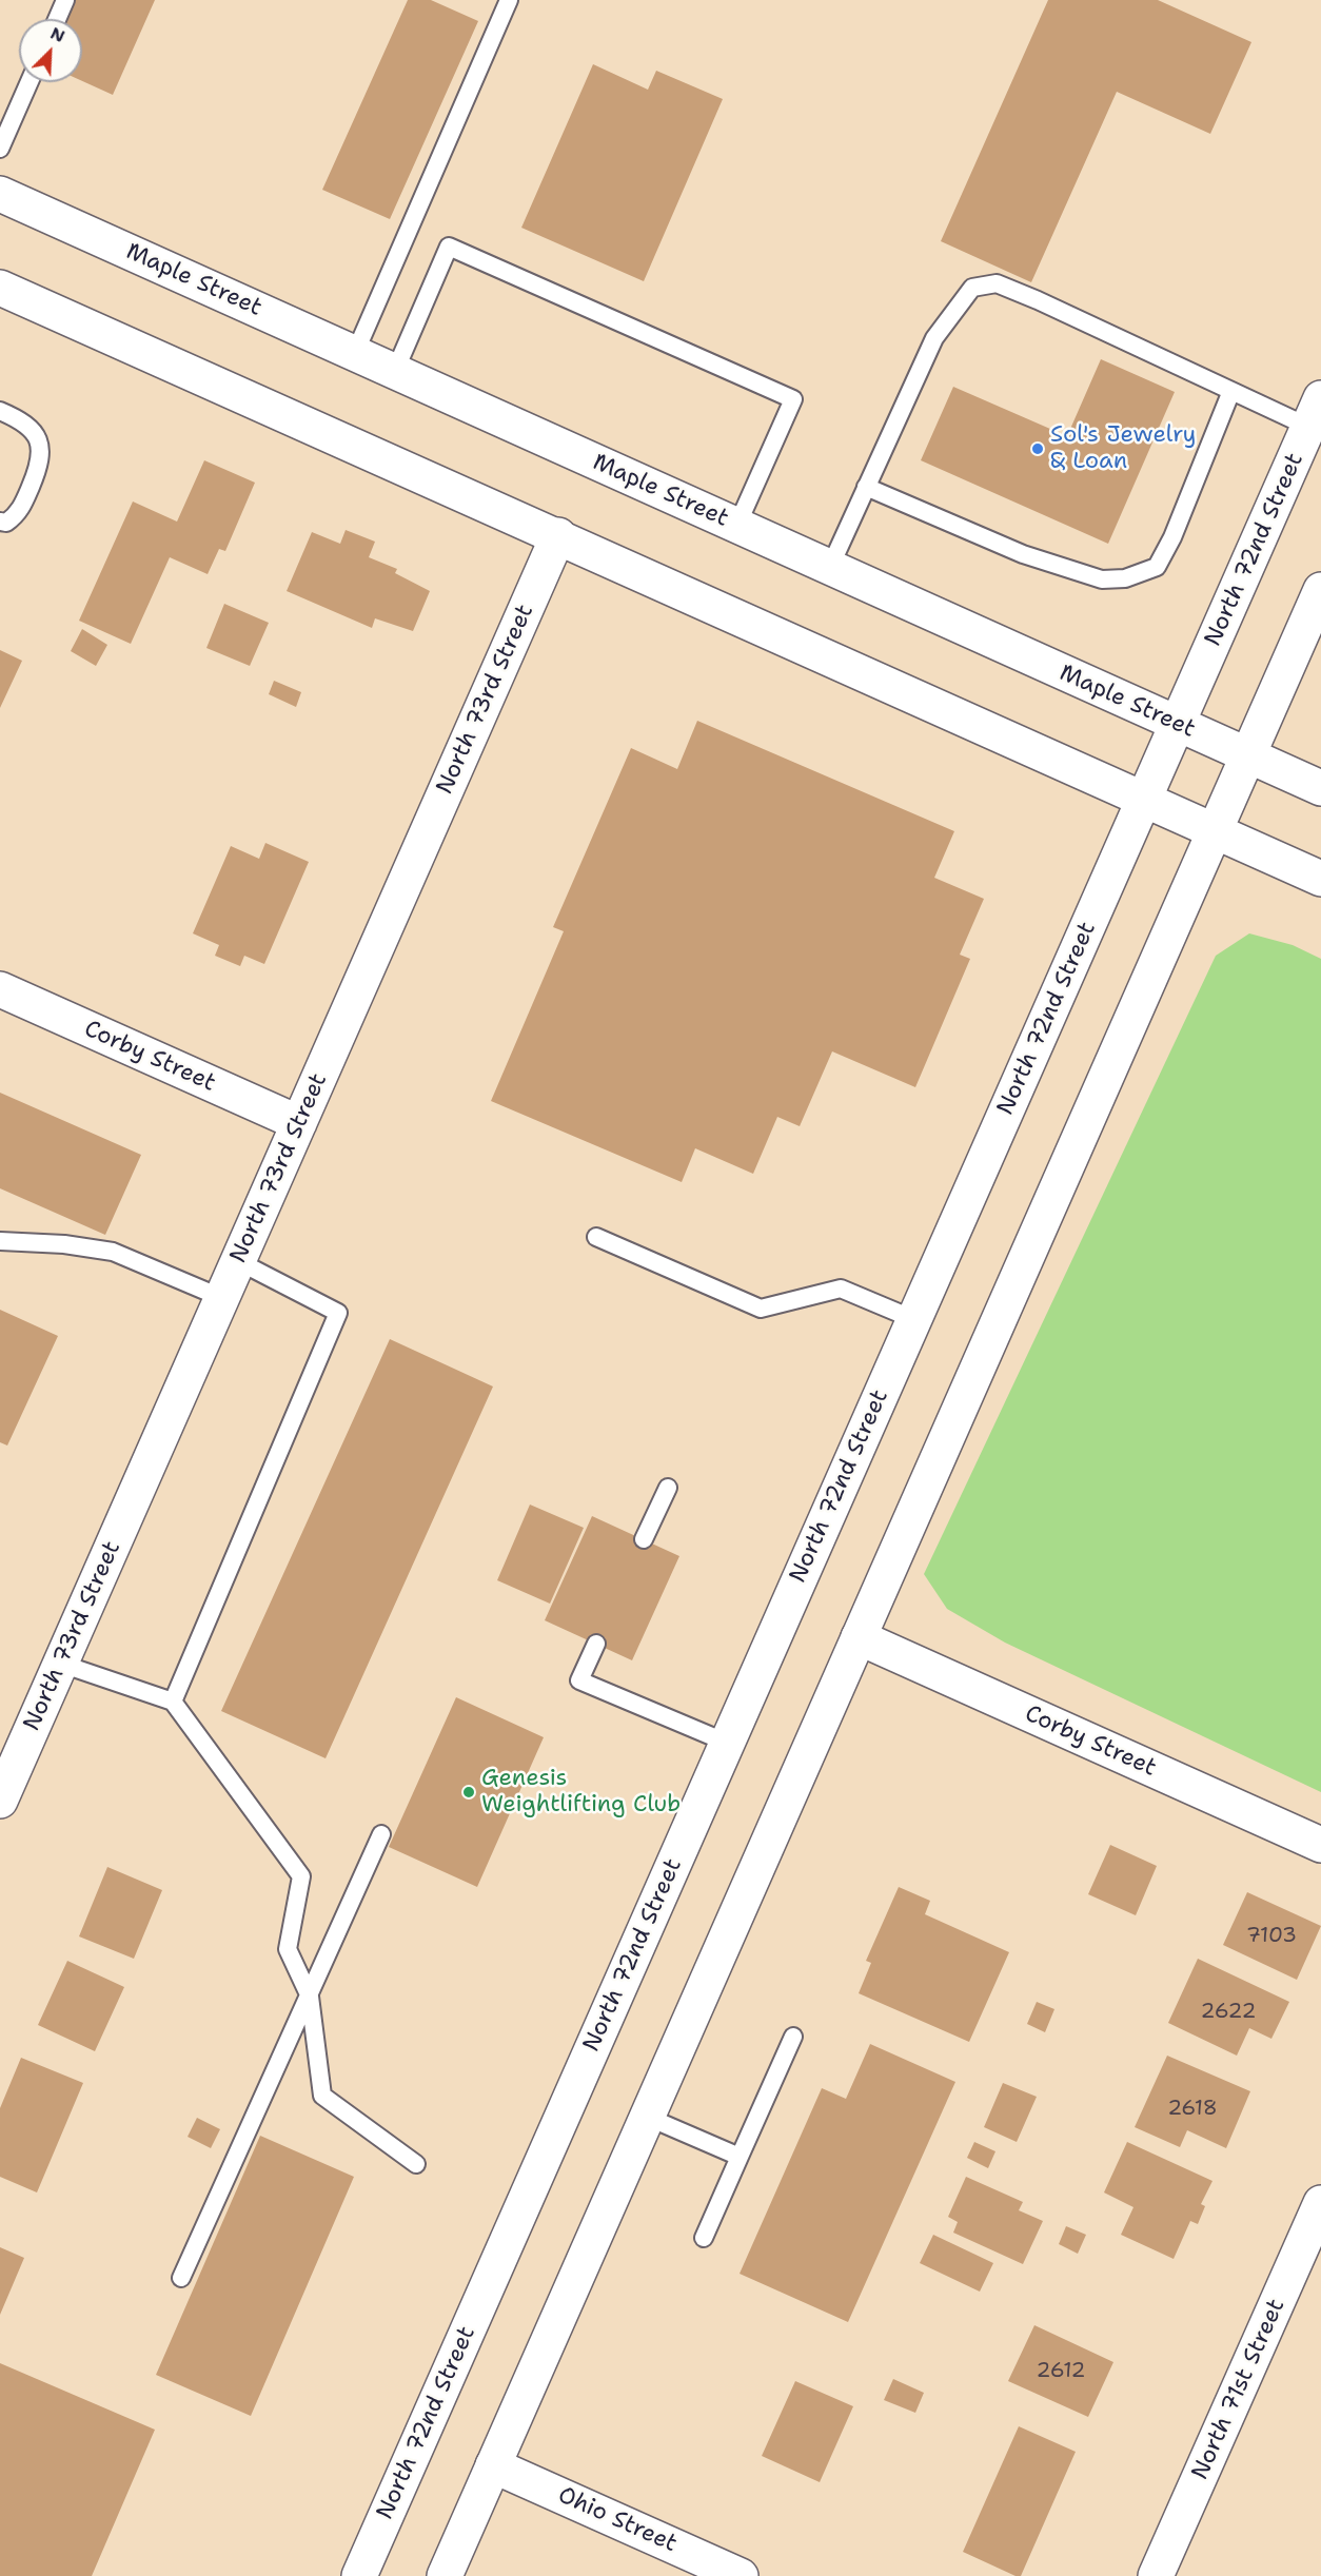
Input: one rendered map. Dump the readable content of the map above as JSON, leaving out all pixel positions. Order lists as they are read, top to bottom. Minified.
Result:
{"streets":{"main road":["Maple Street","North 72nd Street","North 73rd Street","Corby Street","North 71st Street","Ohio Street"]},"crossings":[["Maple Street","North 72nd Street"],["North 73rd Street","Corby Street"]],"places":["Sol's Jewelry & Loan","Genesis Weightlifting Club"],"house_numbers":["7103","2622","2618","2612"],"north":"top right"}
